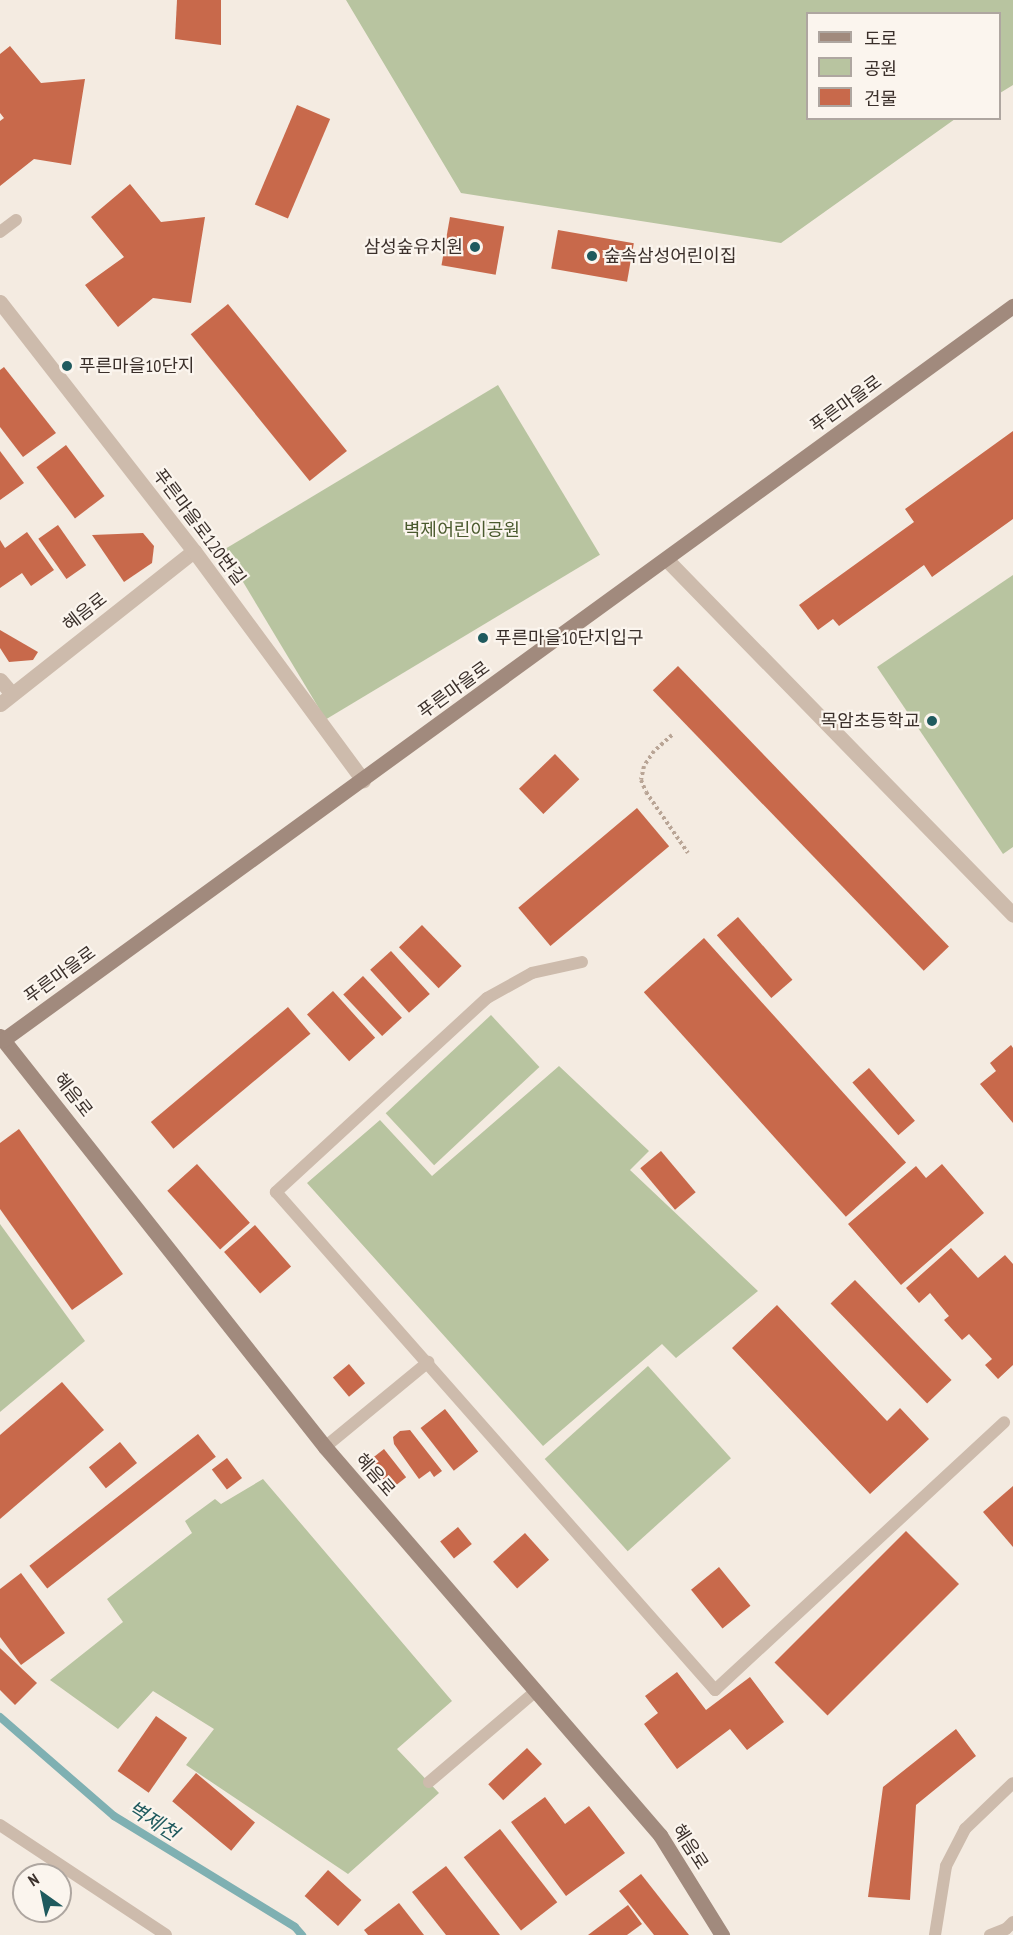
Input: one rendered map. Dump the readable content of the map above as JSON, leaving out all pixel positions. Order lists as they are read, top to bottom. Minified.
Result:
{"streets":{"main road":["푸른마을로","혜음로"],"street":["푸른마을로120번길"]},"crossings":[["푸른마을로","푸른마을로120번길"],["푸른마을로","혜음로"],["푸른마을로120번길","혜음로"]],"water":["벽제천"],"parks":["벽제어린이공원"],"places":["삼성숲유치원","숲속삼성어린이집","푸른마을10단지","푸른마을10단지입구","목암초등학교"],"legend":["도로","공원","건물"],"north":"top left"}
